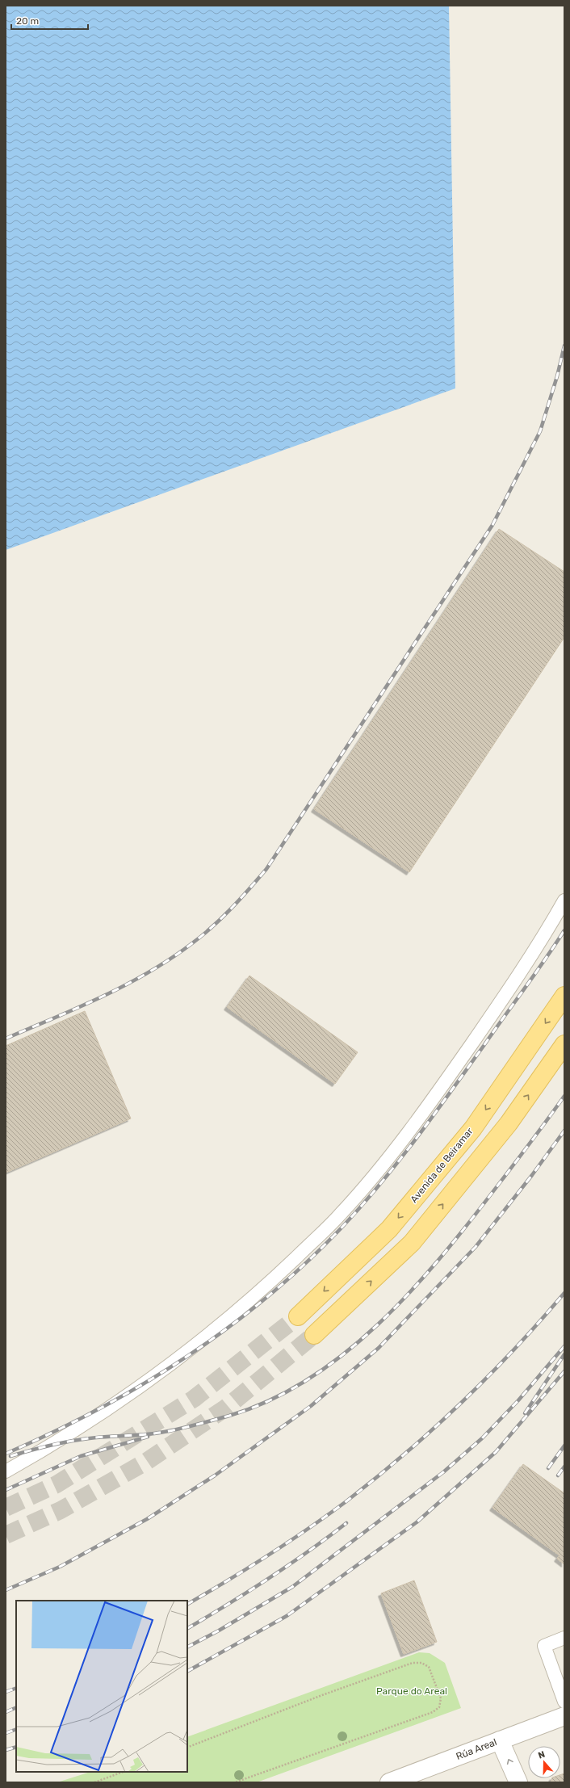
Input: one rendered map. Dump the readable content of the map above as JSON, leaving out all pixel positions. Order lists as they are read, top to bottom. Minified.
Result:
{"streets":{"main road":["Avenida de Beiramar"],"street":["Rúa Areal"]},"parks":["Parque do Areal"],"scale_bar":"20 m","north":"top"}
